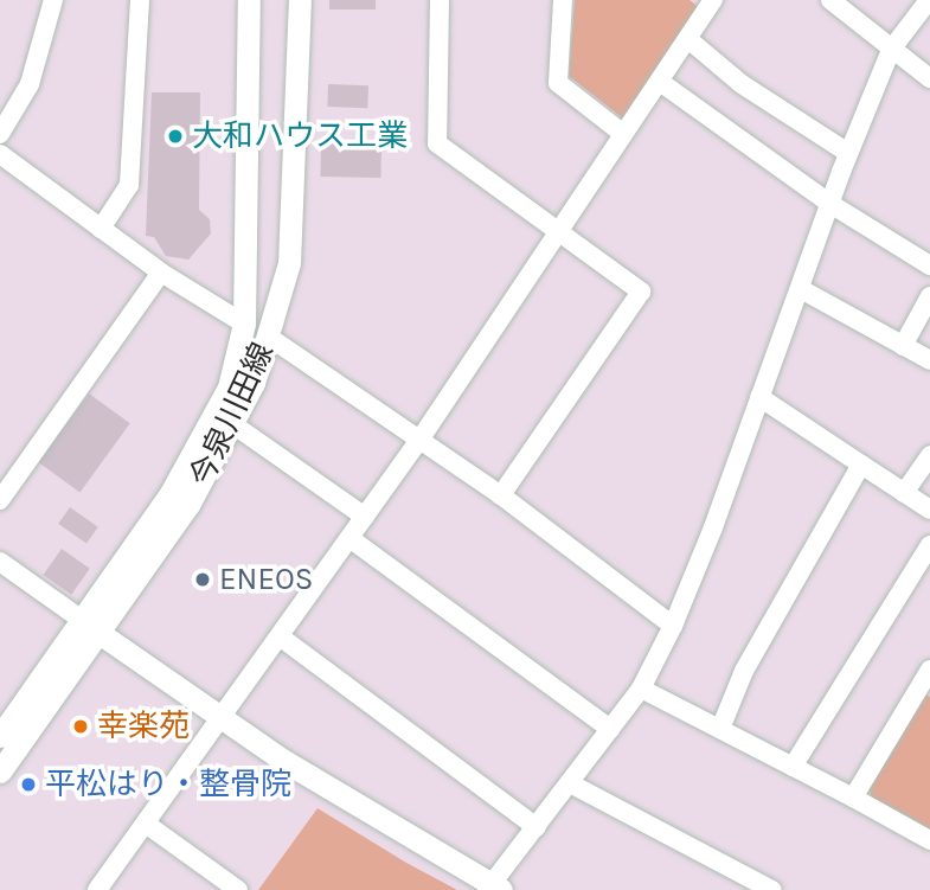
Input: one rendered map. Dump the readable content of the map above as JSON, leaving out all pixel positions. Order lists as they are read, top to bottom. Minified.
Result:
{"streets":{"street":["今泉川田線"]},"places":["大和ハウス工業","ENEOS","幸楽苑","平松はり・整骨院"]}
